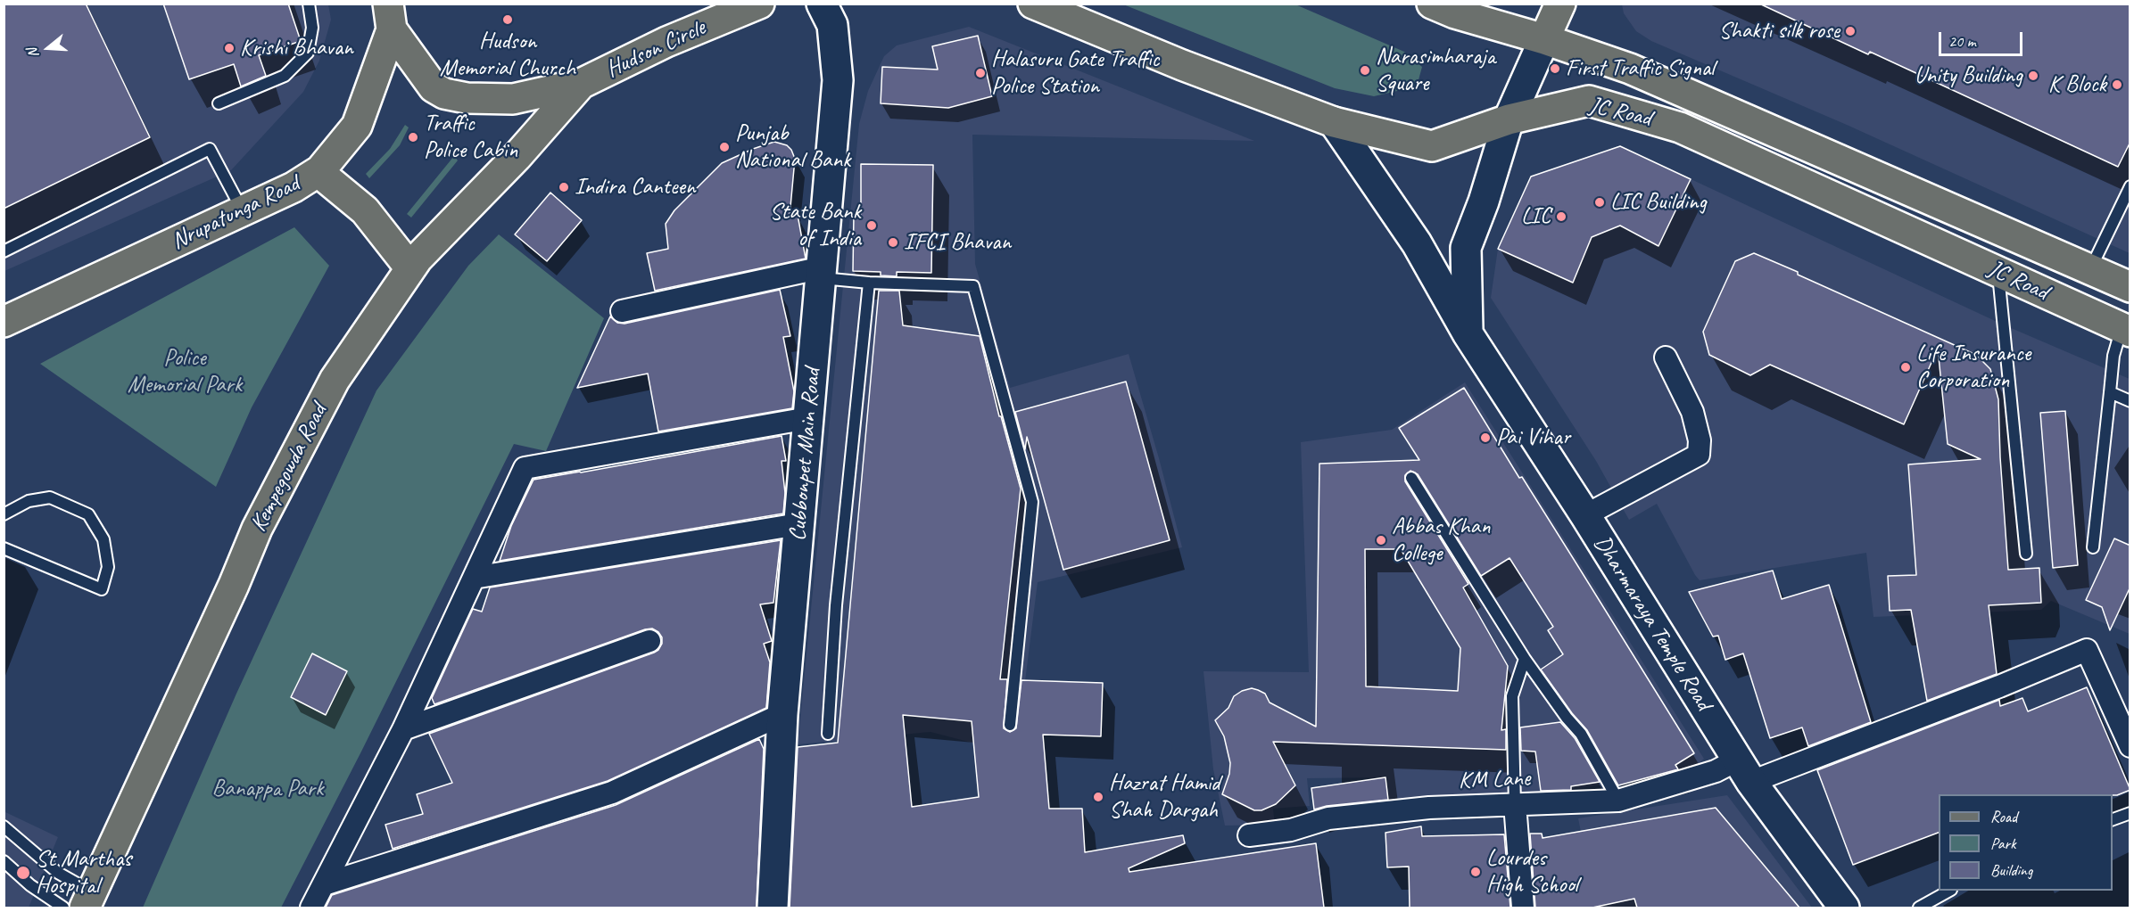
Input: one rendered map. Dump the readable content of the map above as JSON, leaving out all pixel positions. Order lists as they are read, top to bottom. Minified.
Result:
{"streets":{"main road":["Hudson Circle","JC Road","Nrupatunga Road","Cubbonpet Main Road","Kempegowda Road","Dharmaraya Temple Road"],"street":["KM Lane"]},"crossings":[["Hudson Circle","Nrupatunga Road"],["Hudson Circle","Kempegowda Road"],["JC Road","Dharmaraya Temple Road"],["Dharmaraya Temple Road","KM Lane"]],"parks":["Police Memorial Park","Banappa Park"],"places":["Hudson Memorial Church","Shakti silk rose","Krishi Bhavan","First Traffic Signal","Narasimharaja Square","Halasuru Gate Traffic Police Station","Unity Building","K Block","Traffic Police Cabin","Punjab National Bank","Indira Canteen","LIC Building","LIC","State Bank of India","IFCI Bhavan","Life Insurance Corporation","Pai Vihar","Abbas Khan College","Hazrat Hamid Shah Dargah","Lourdes High School","St Marthas Hospital"],"legend":["Road","Park","Building"],"scale_bar":"20 m","north":"left"}
